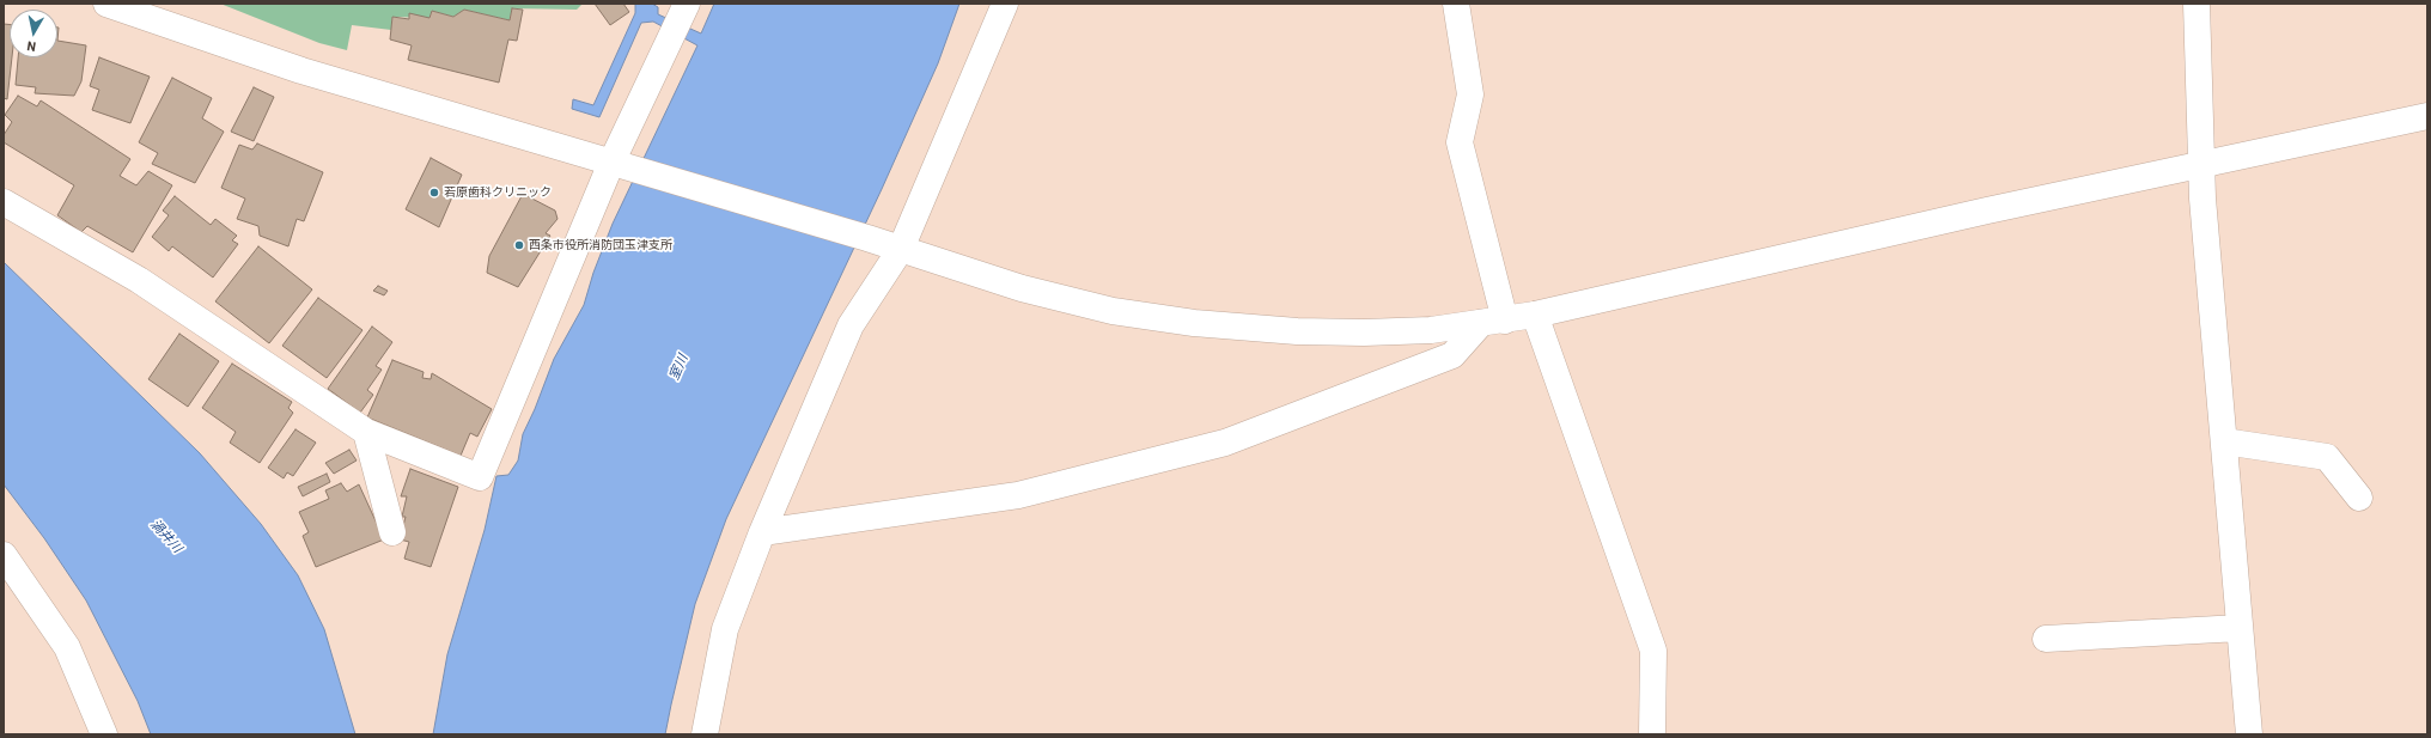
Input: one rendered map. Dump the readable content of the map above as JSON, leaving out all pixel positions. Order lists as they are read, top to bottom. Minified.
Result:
{"water":["室川","渦井川"],"places":["若原歯科クリニック","西条市役所消防団玉津支所"],"north":"bottom"}
